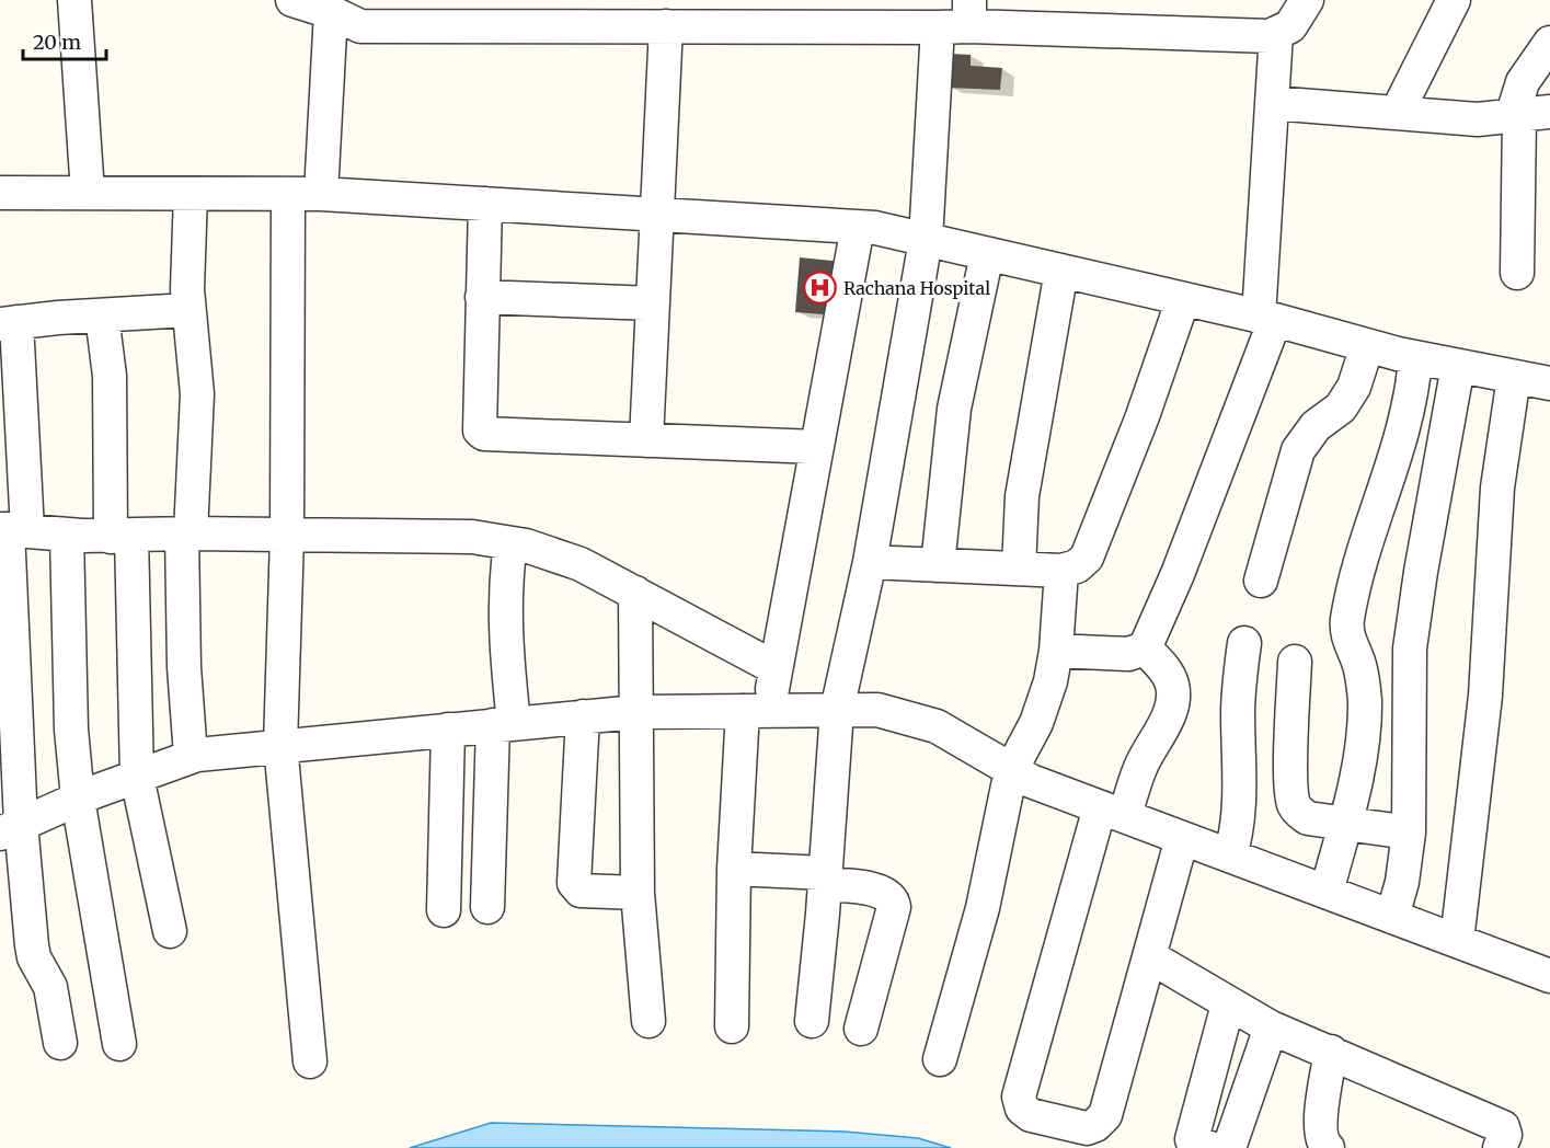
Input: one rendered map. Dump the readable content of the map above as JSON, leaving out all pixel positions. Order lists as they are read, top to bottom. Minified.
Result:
{"places":{"hospital":["Rachana Hospital"]},"scale_bar":"20 m"}
